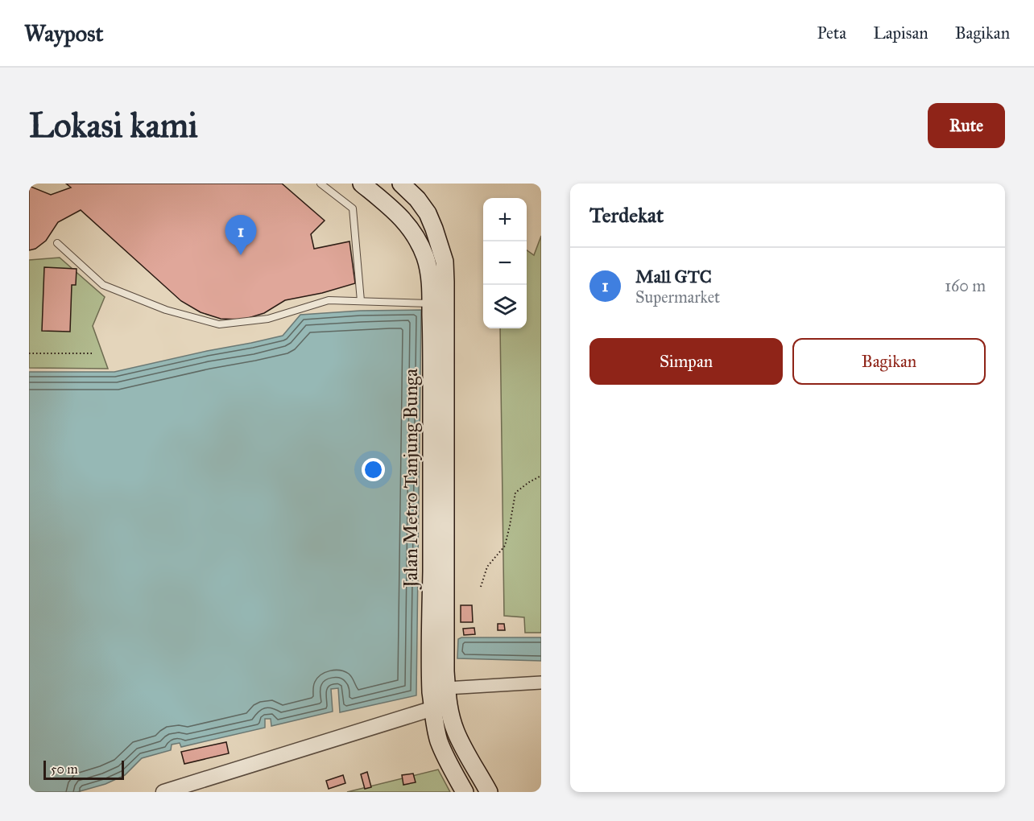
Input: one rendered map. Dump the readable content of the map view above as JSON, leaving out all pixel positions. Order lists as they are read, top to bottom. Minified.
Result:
{"streets":{"main road":["Jalan Metro Tanjung Bunga"]},"scale_bar":"50 m","page":{"header":"Waypost","nav":["Peta","Lapisan","Bagikan"],"buttons":["Rute",["Simpan","Bagikan"]],"title":"Lokasi kami","heading":"Terdekat","map_buttons":["+","−"],"pins":"1","list":[{"mark":"1","name":"Mall GTC","note":"Supermarket","value":"160 m"}],"scale":"50 m"}}
